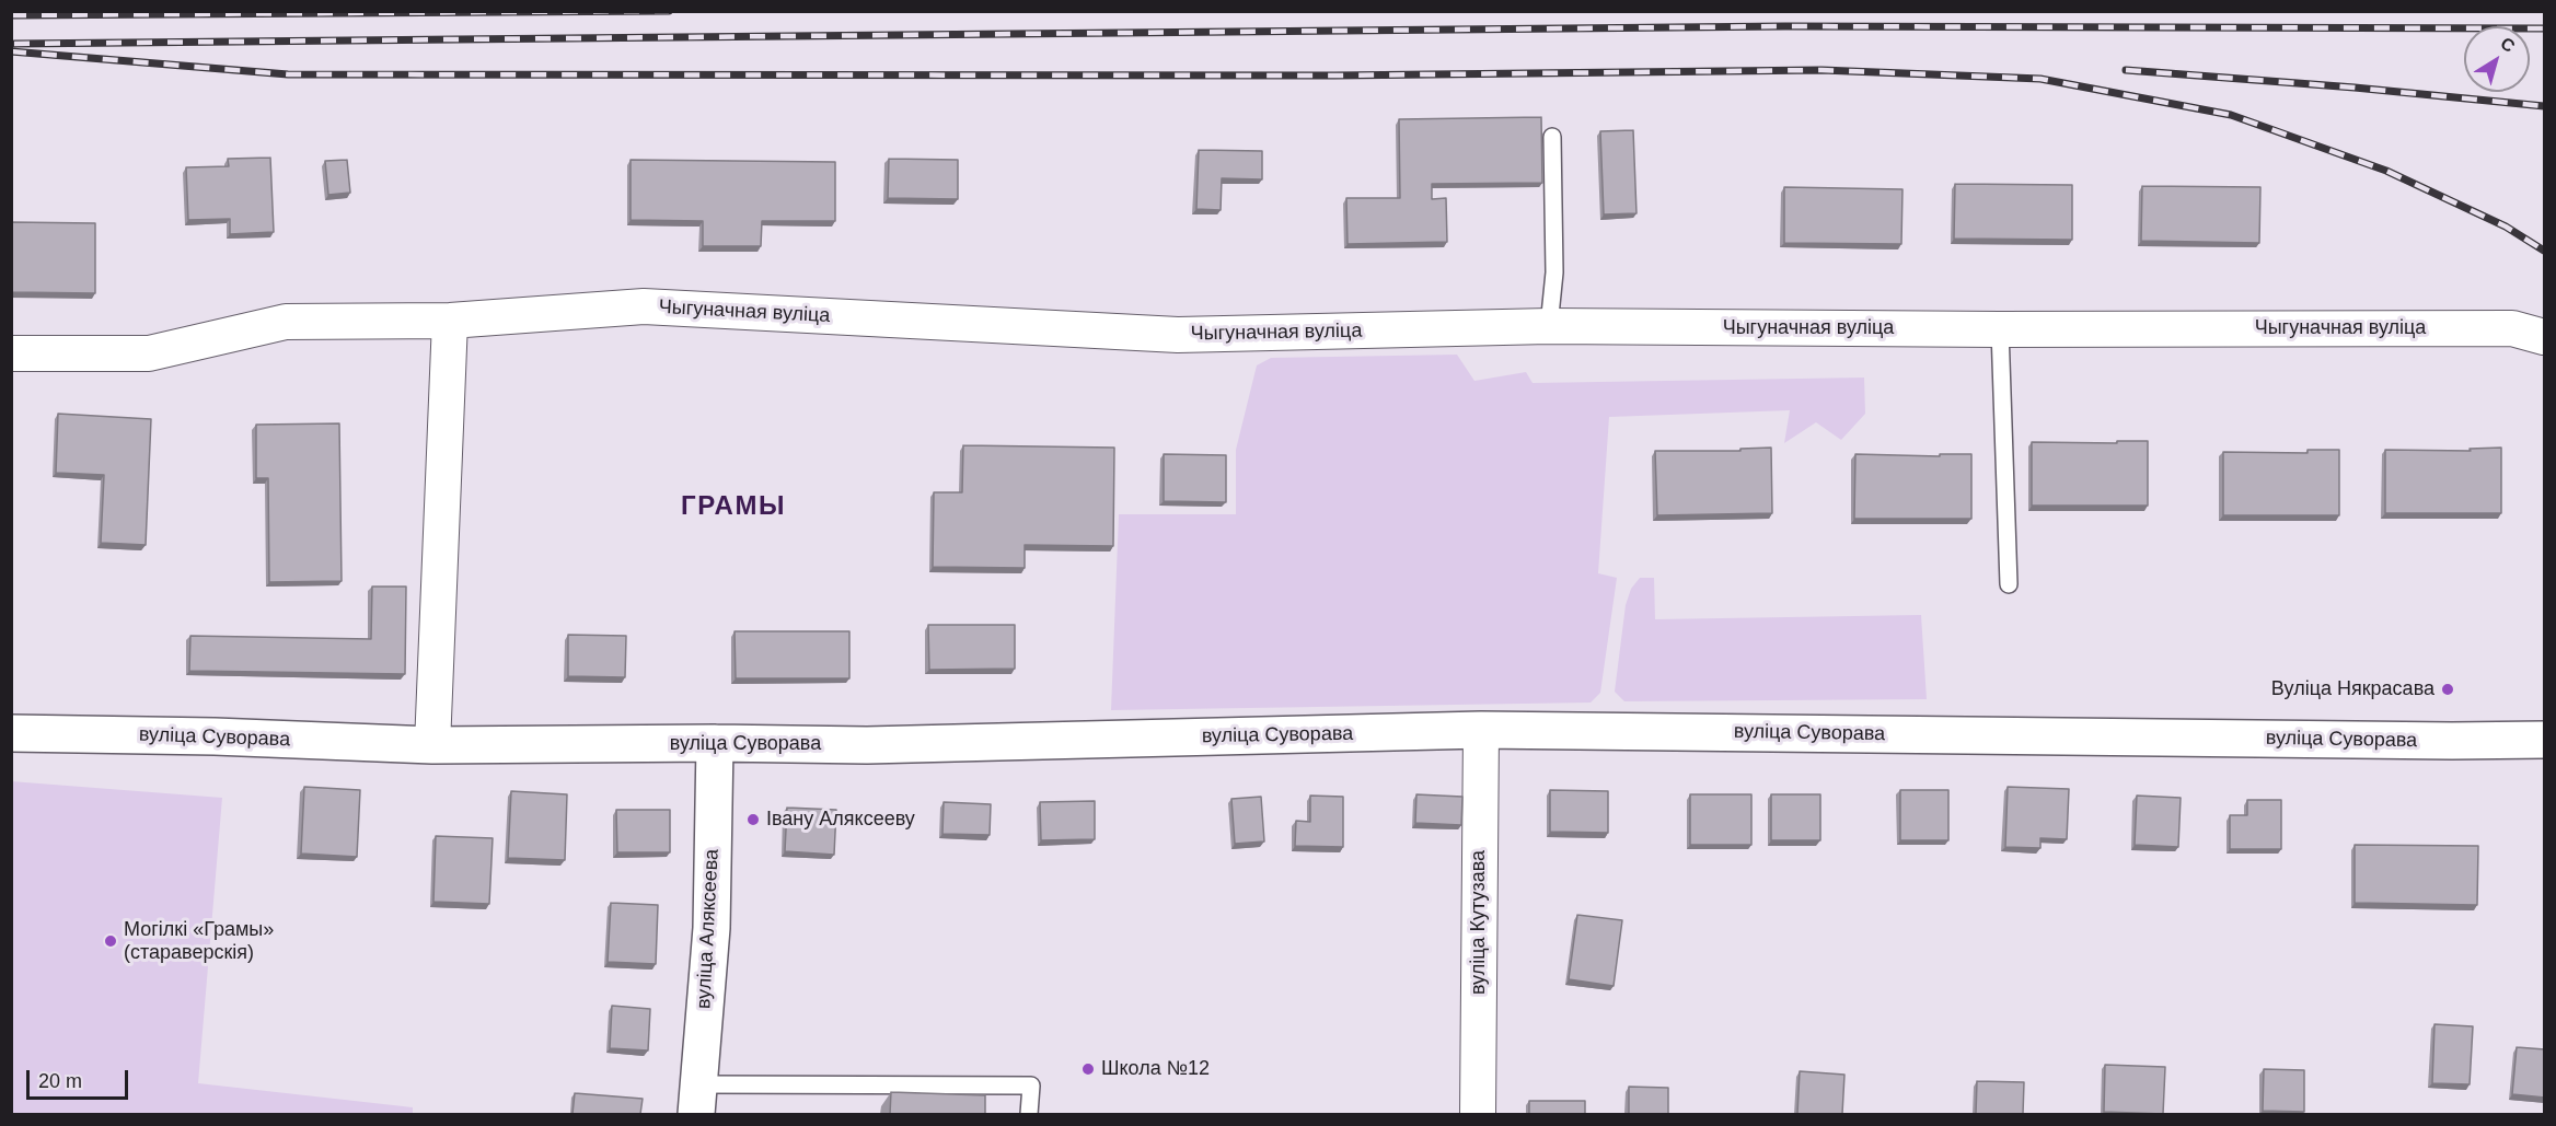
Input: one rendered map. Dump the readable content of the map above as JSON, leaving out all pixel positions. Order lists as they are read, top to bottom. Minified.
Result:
{"streets":{"street":["Чыгуначная вуліца","вуліца Суворава","вуліца Кутузава","вуліца Аляксеева"]},"crossings":[["вуліца Суворава","вуліца Кутузава"],["вуліца Суворава","вуліца Аляксеева"]],"districts":["ГРАМЫ"],"places":["Вуліца Някрасава","Івану Аляксееву","Могілкі «Грамы» (стараверскія)","Школа №12"],"scale_bar":"20 m","north":"top right"}
